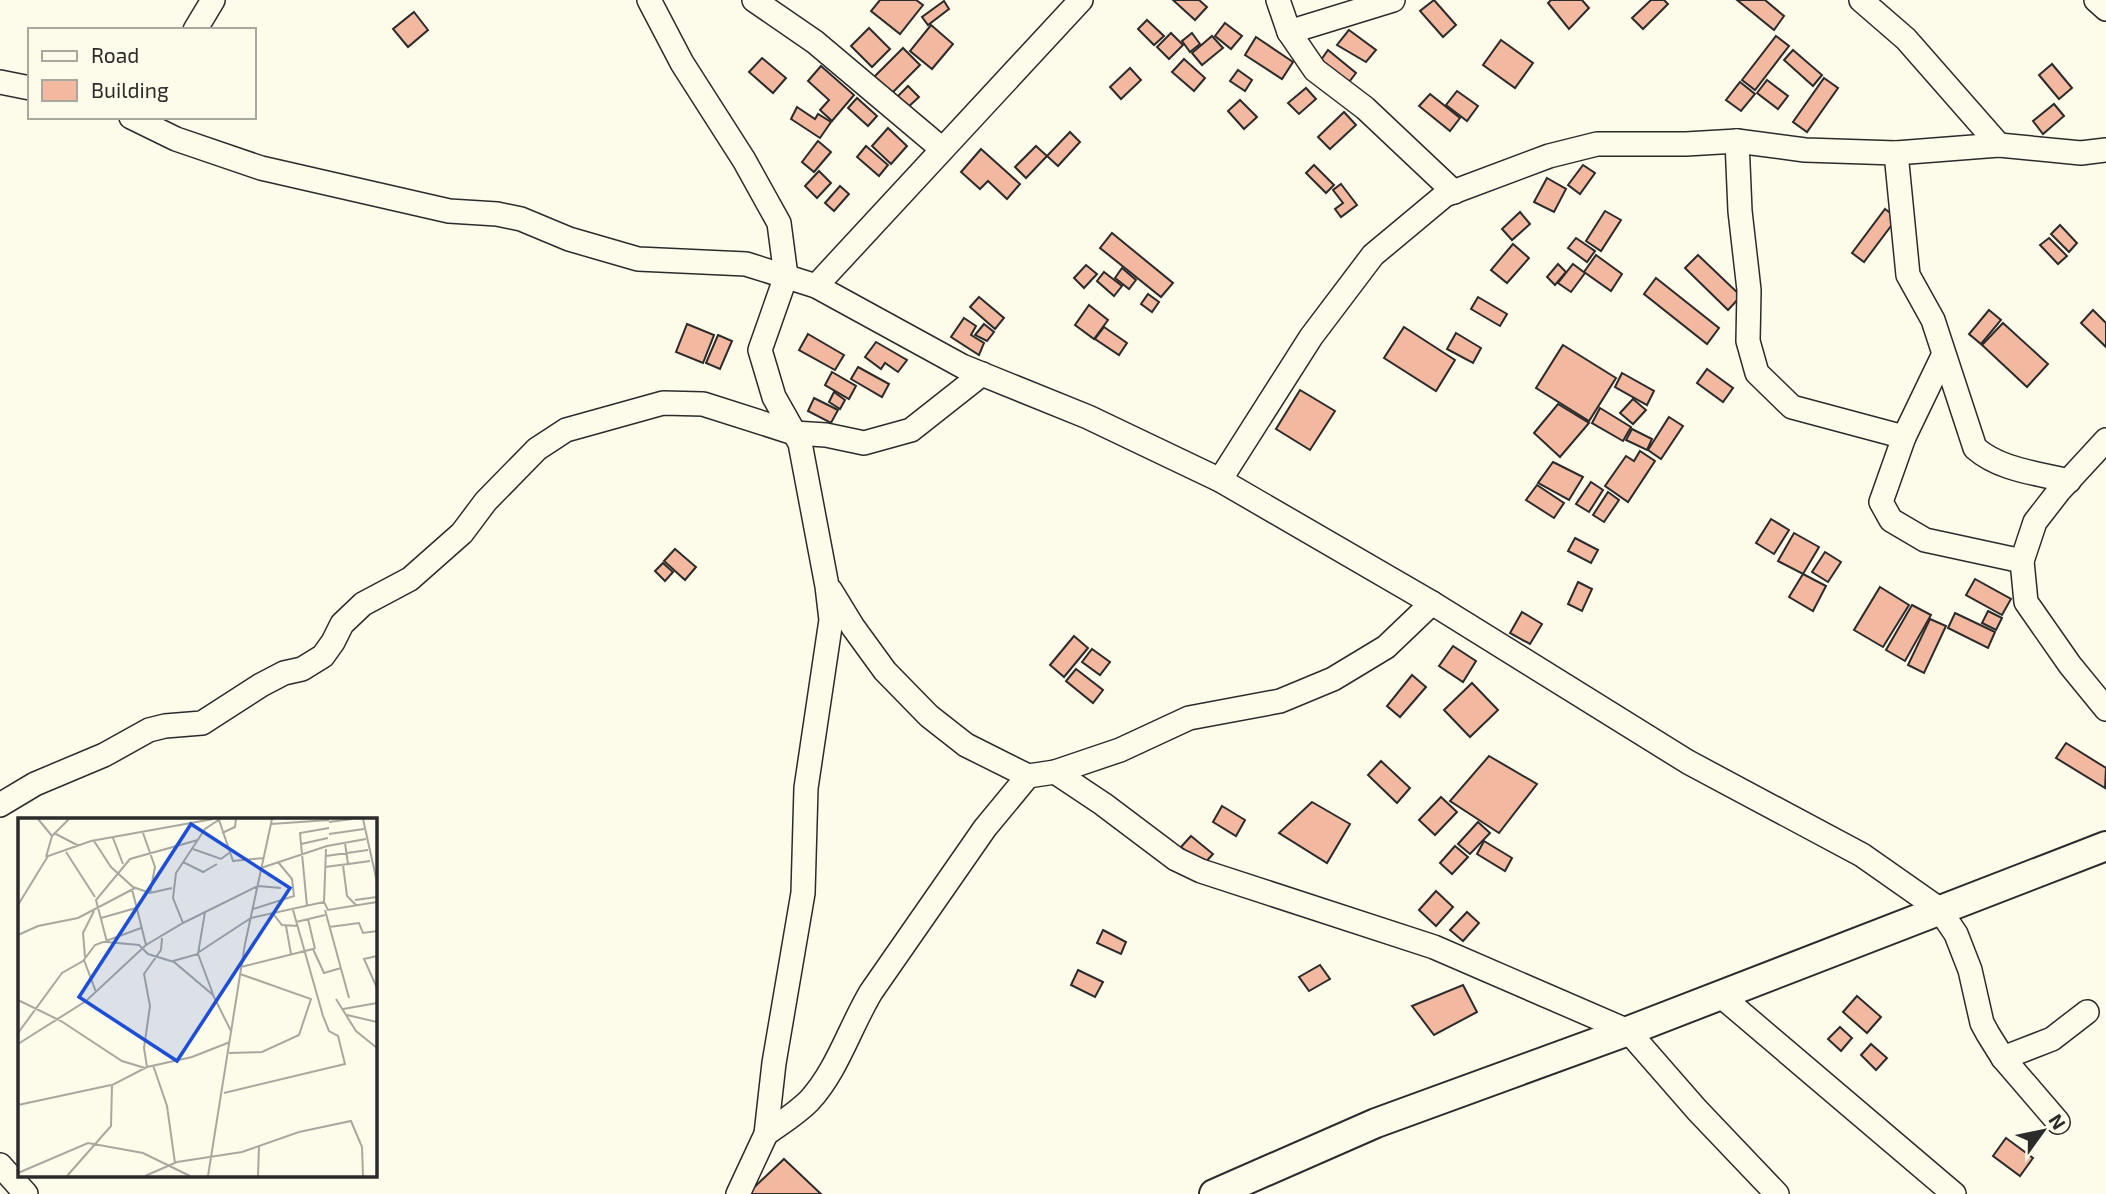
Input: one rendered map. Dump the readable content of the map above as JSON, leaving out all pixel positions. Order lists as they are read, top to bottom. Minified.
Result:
{"legend":["Road","Building"],"north":"top right"}
